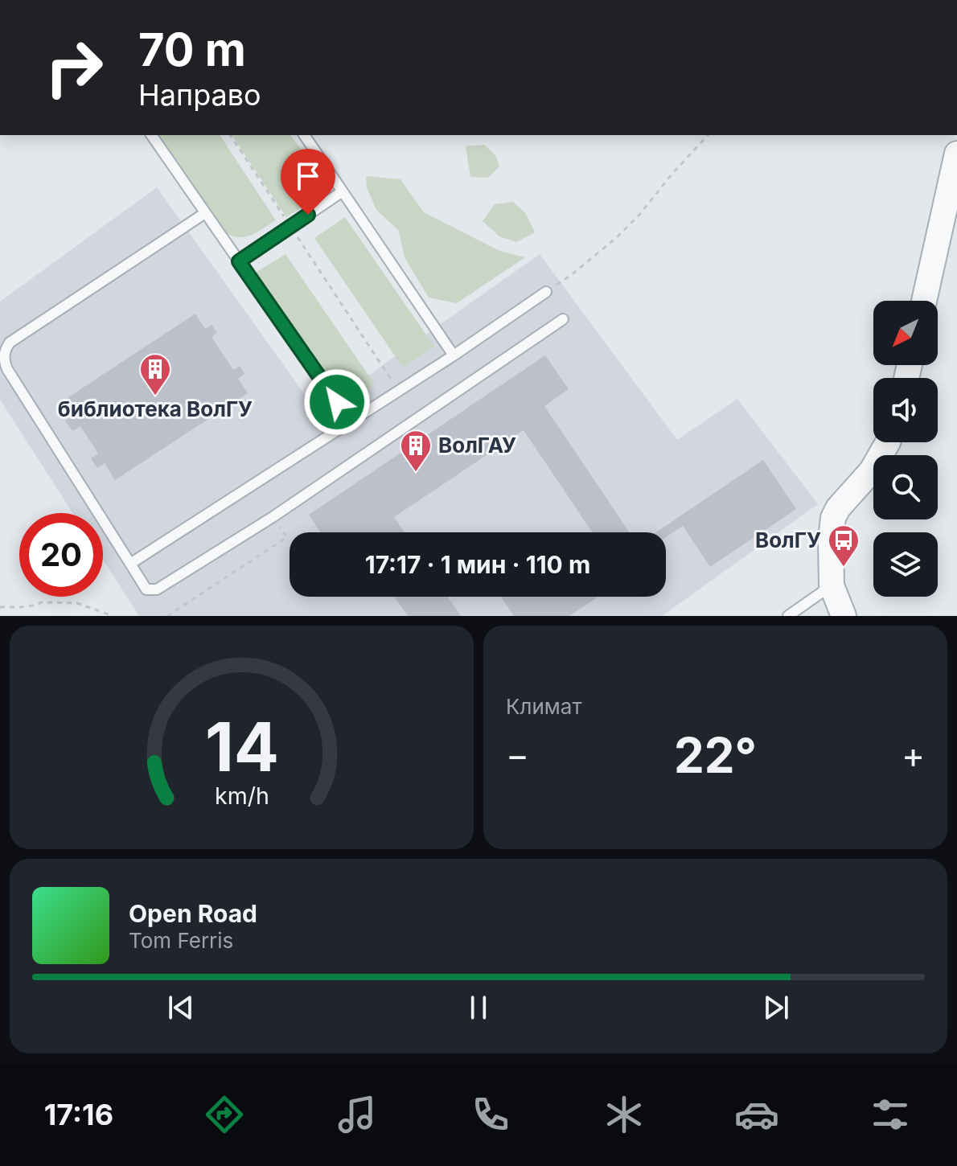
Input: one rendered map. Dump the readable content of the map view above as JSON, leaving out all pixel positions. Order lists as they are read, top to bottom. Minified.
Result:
{"places":{"building":["библиотека ВолГУ","ВолГАУ"],"bus stop":["ВолГУ"]},"north":"bottom left","page":{"turn":["70 m","Направо"],"limit":"20","trip":"17:17 · 1 мин · 110 m","tile":"Климат","heat":["−","22°","+"],"song":["Open Road","Tom Ferris"],"tabs":"17:16","gauge":["14","km/h"]}}
